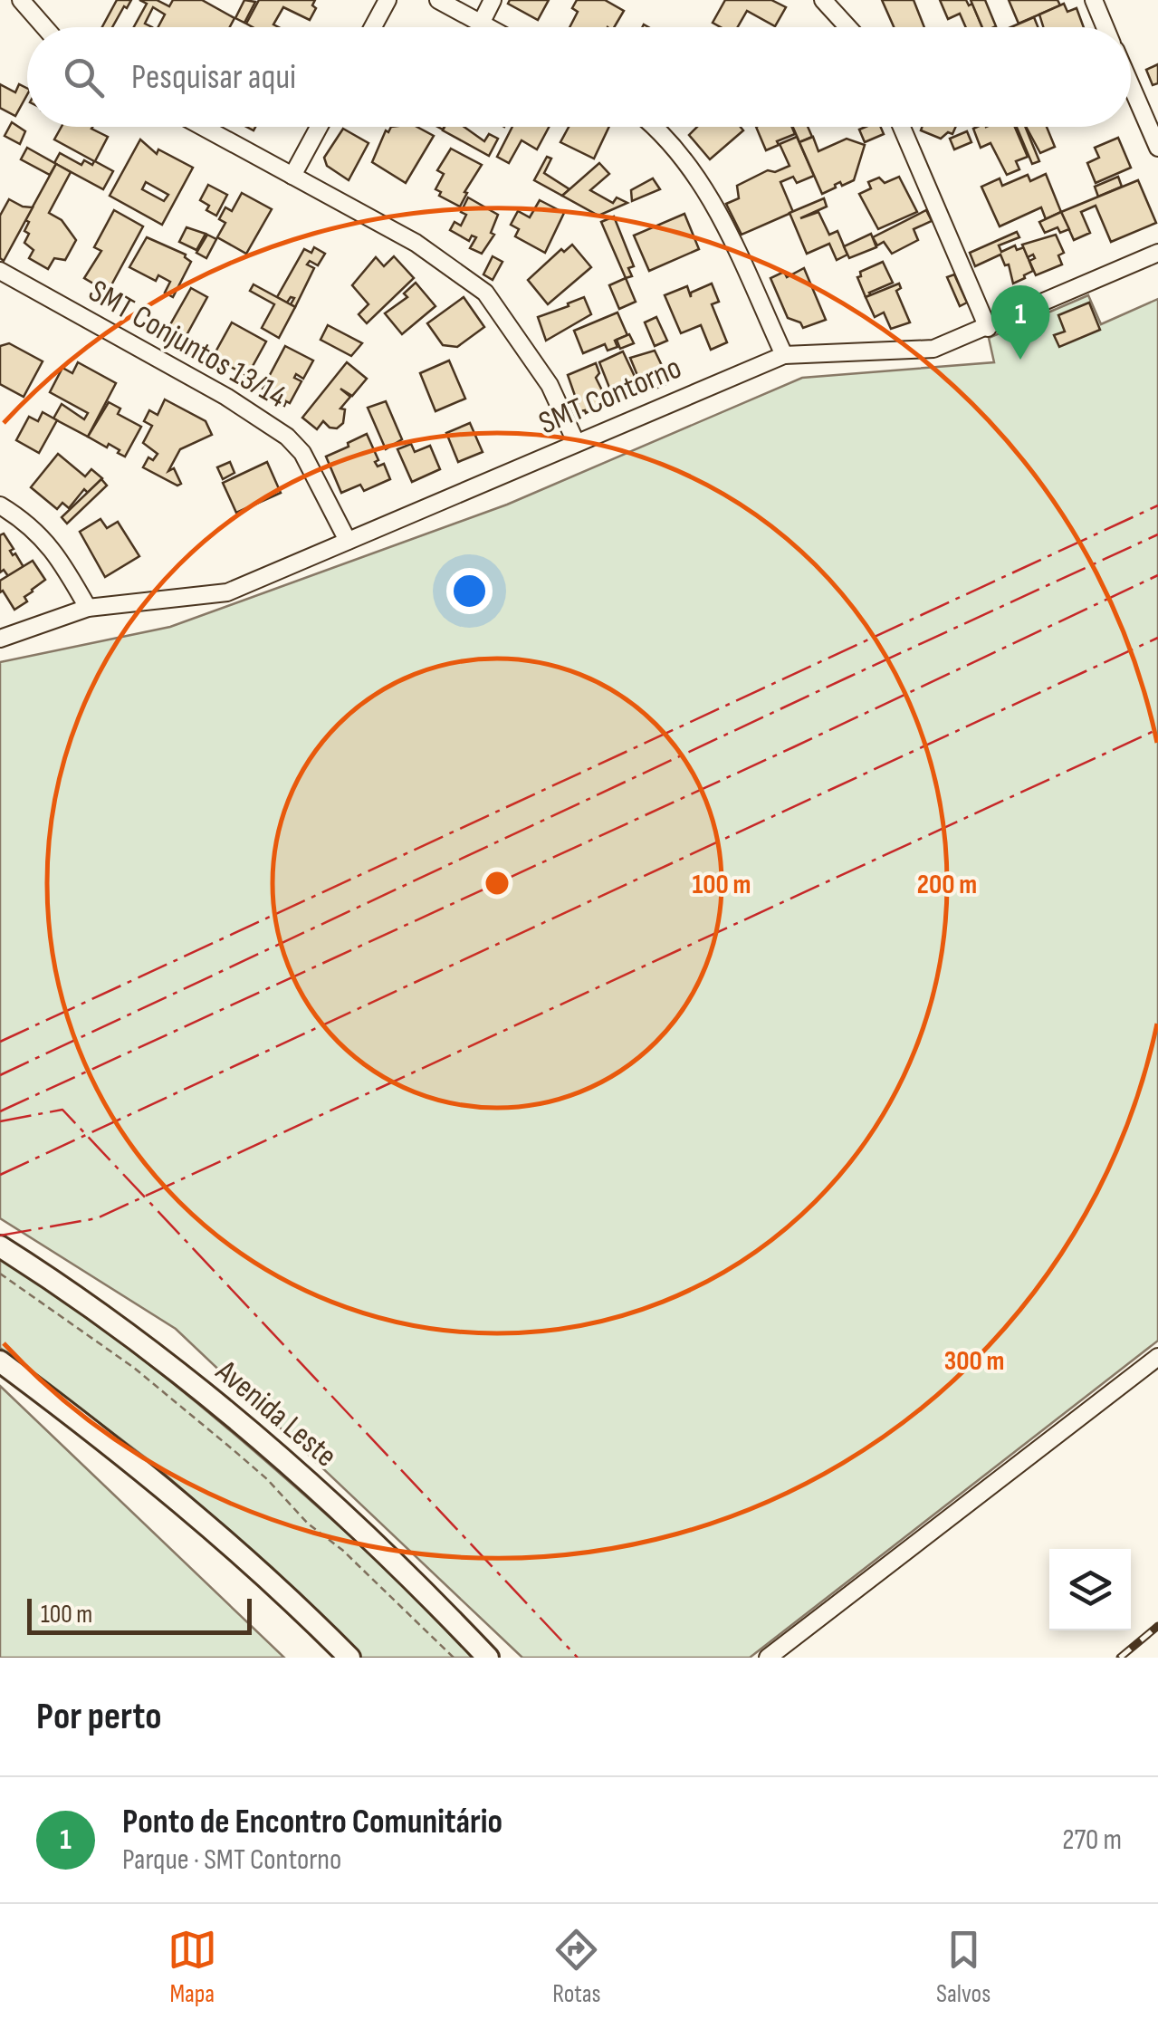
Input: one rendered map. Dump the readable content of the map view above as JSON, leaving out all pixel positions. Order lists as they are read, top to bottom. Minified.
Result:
{"streets":{"main road":["Avenida Leste"],"street":["SMT Conjuntos 13/14","SMT Contorno"]},"crossings":[["SMT Conjuntos 13/14","SMT Contorno"]],"scale_bar":"100 m","page":{"search":"Pesquisar aqui","pins":"1","scale":"100 m","heading":"Por perto","list":[{"mark":"1","name":"Ponto de Encontro Comunitário","note":"Parque · SMT Contorno","value":"270 m"}],"nav":["Mapa","Rotas","Salvos"]},"rings":["100 m","200 m","300 m"]}
